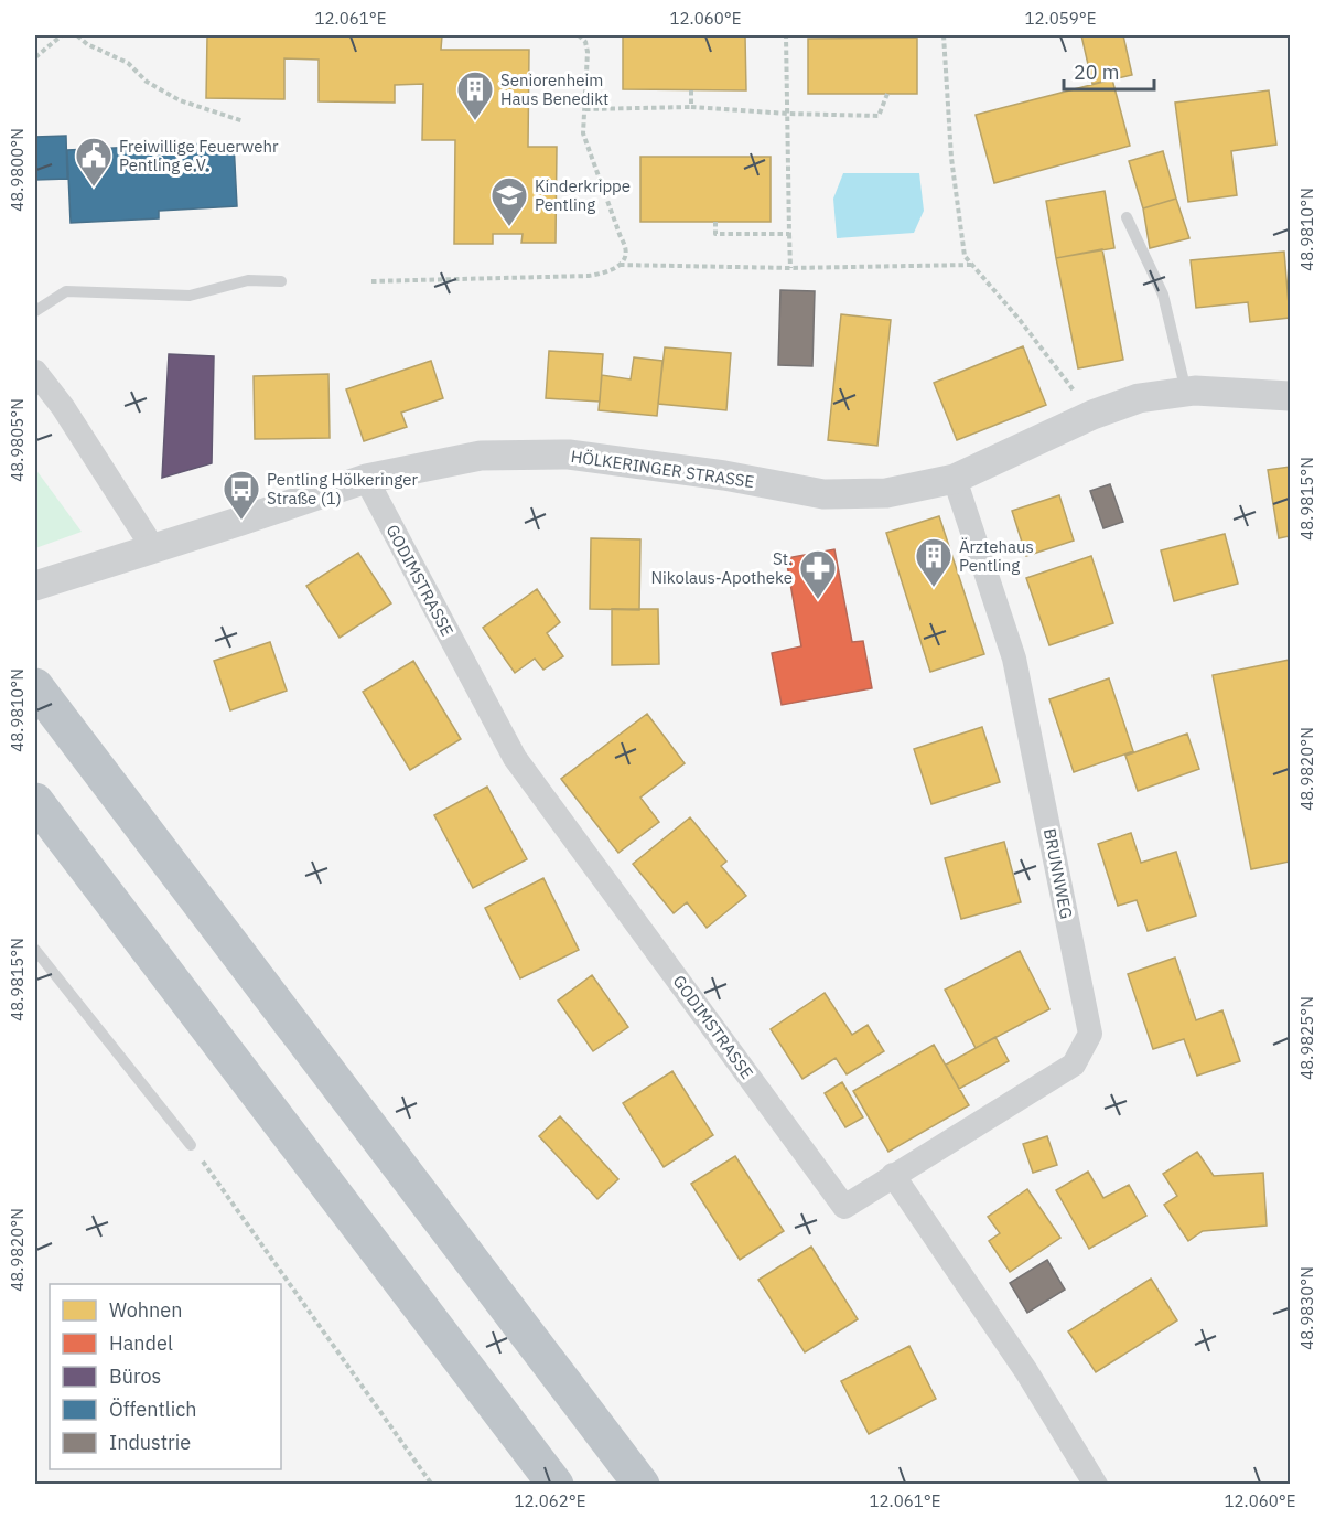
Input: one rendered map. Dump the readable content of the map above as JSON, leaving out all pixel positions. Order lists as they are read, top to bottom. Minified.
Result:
{"streets":{"street":["HÖLKERINGER STRASSE","GODIMSTRASSE","BRUNNWEG"]},"crossings":[["HÖLKERINGER STRASSE","GODIMSTRASSE"],["HÖLKERINGER STRASSE","BRUNNWEG"],["GODIMSTRASSE","BRUNNWEG"]],"places":{"building":["Seniorenheim Haus Benedikt","Ärztehaus Pentling"],"public building":["Freiwillige Feuerwehr Pentling e.V."],"school or university":["Kinderkrippe Pentling"],"bus stop":["Pentling Hölkeringer Straße (1)"],"pharmacy":["St. Nikolaus-Apotheke"]},"legend":["Wohnen","Handel","Büros","Öffentlich","Industrie"],"scale_bar":"20 m","coordinates":["12.061°E","12.060°E","12.059°E","48.9800°N","48.9810°N","48.9805°N","48.9815°N","48.9820°N","48.9825°N","48.9830°N","12.062°E"]}
